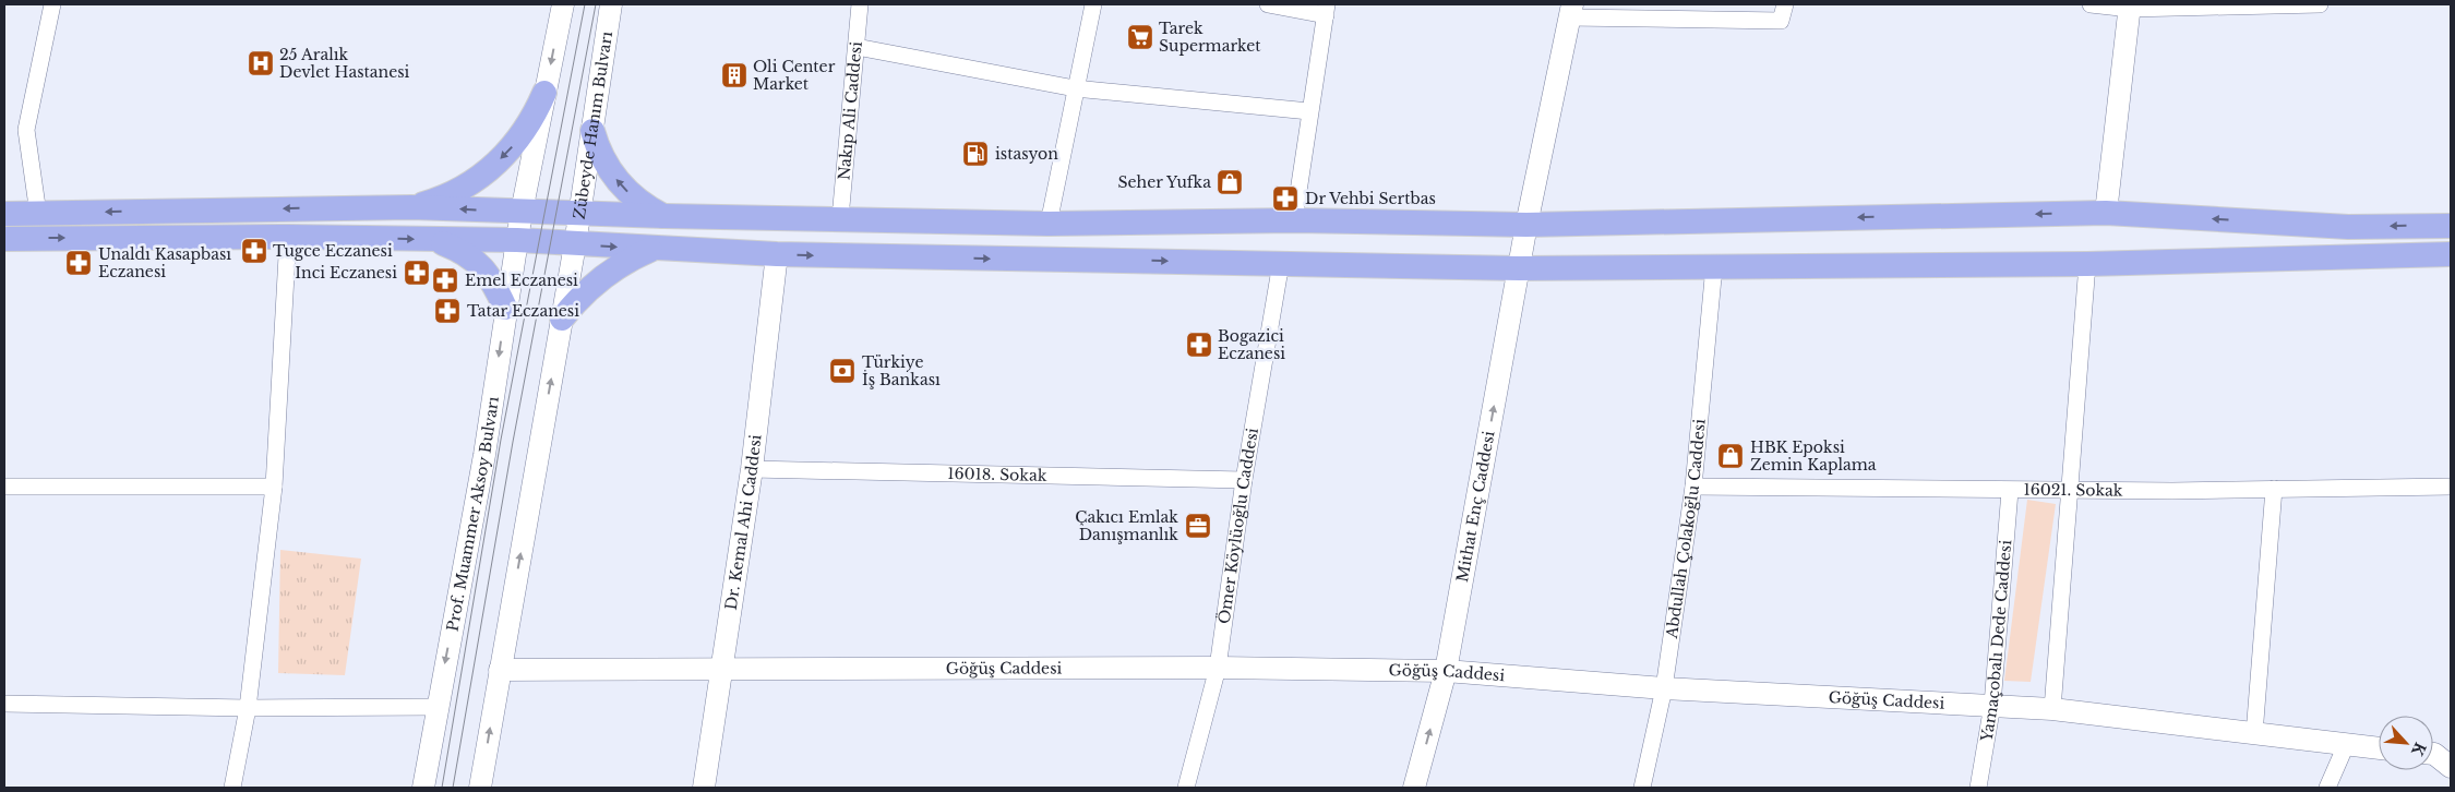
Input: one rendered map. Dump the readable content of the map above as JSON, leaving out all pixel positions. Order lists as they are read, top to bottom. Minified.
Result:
{"streets":{"main road":["Zübeyde Hanım Bulvarı","Mithat Enç Caddesi","Prof. Muammer Aksoy Bulvarı","Dr. Kemal Ahi Caddesi","Göğüş Caddesi"],"street":["Nakıp Ali Caddesi","16018. Sokak","16021. Sokak","Ömer Köylüoğlu Caddesi","Abdullah Çolakoğlu Caddesi","Yamaçobalı Dede Caddesi"]},"crossings":[["16018. Sokak","Dr. Kemal Ahi Caddesi"],["16018. Sokak","Ömer Köylüoğlu Caddesi"],["16021. Sokak","Abdullah Çolakoğlu Caddesi"],["16021. Sokak","Yamaçobalı Dede Caddesi"],["Mithat Enç Caddesi","Göğüş Caddesi"],["Dr. Kemal Ahi Caddesi","Göğüş Caddesi"],["Ömer Köylüoğlu Caddesi","Göğüş Caddesi"],["Abdullah Çolakoğlu Caddesi","Göğüş Caddesi"],["Yamaçobalı Dede Caddesi","Göğüş Caddesi"]],"one_way":["Mithat Enç Caddesi"],"places":{"supermarket":["Tarek Supermarket"],"hospital":["25 Aralık Devlet Hastanesi"],"building":["Oli Center Market"],"fuel station":["istasyon"],"shop":["Seher Yufka","HBK Epoksi Zemin Kaplama"],"pharmacy":["Dr Vehbi Sertbas","Tugce Eczanesi","Unaldı Kasapbası Eczanesi","Inci Eczanesi","Emel Eczanesi","Tatar Eczanesi","Bogazici Eczanesi"],"bank":["Türkiye İş Bankası"],"office":["Çakıcı Emlak Danışmanlık"]},"north":"bottom right"}
